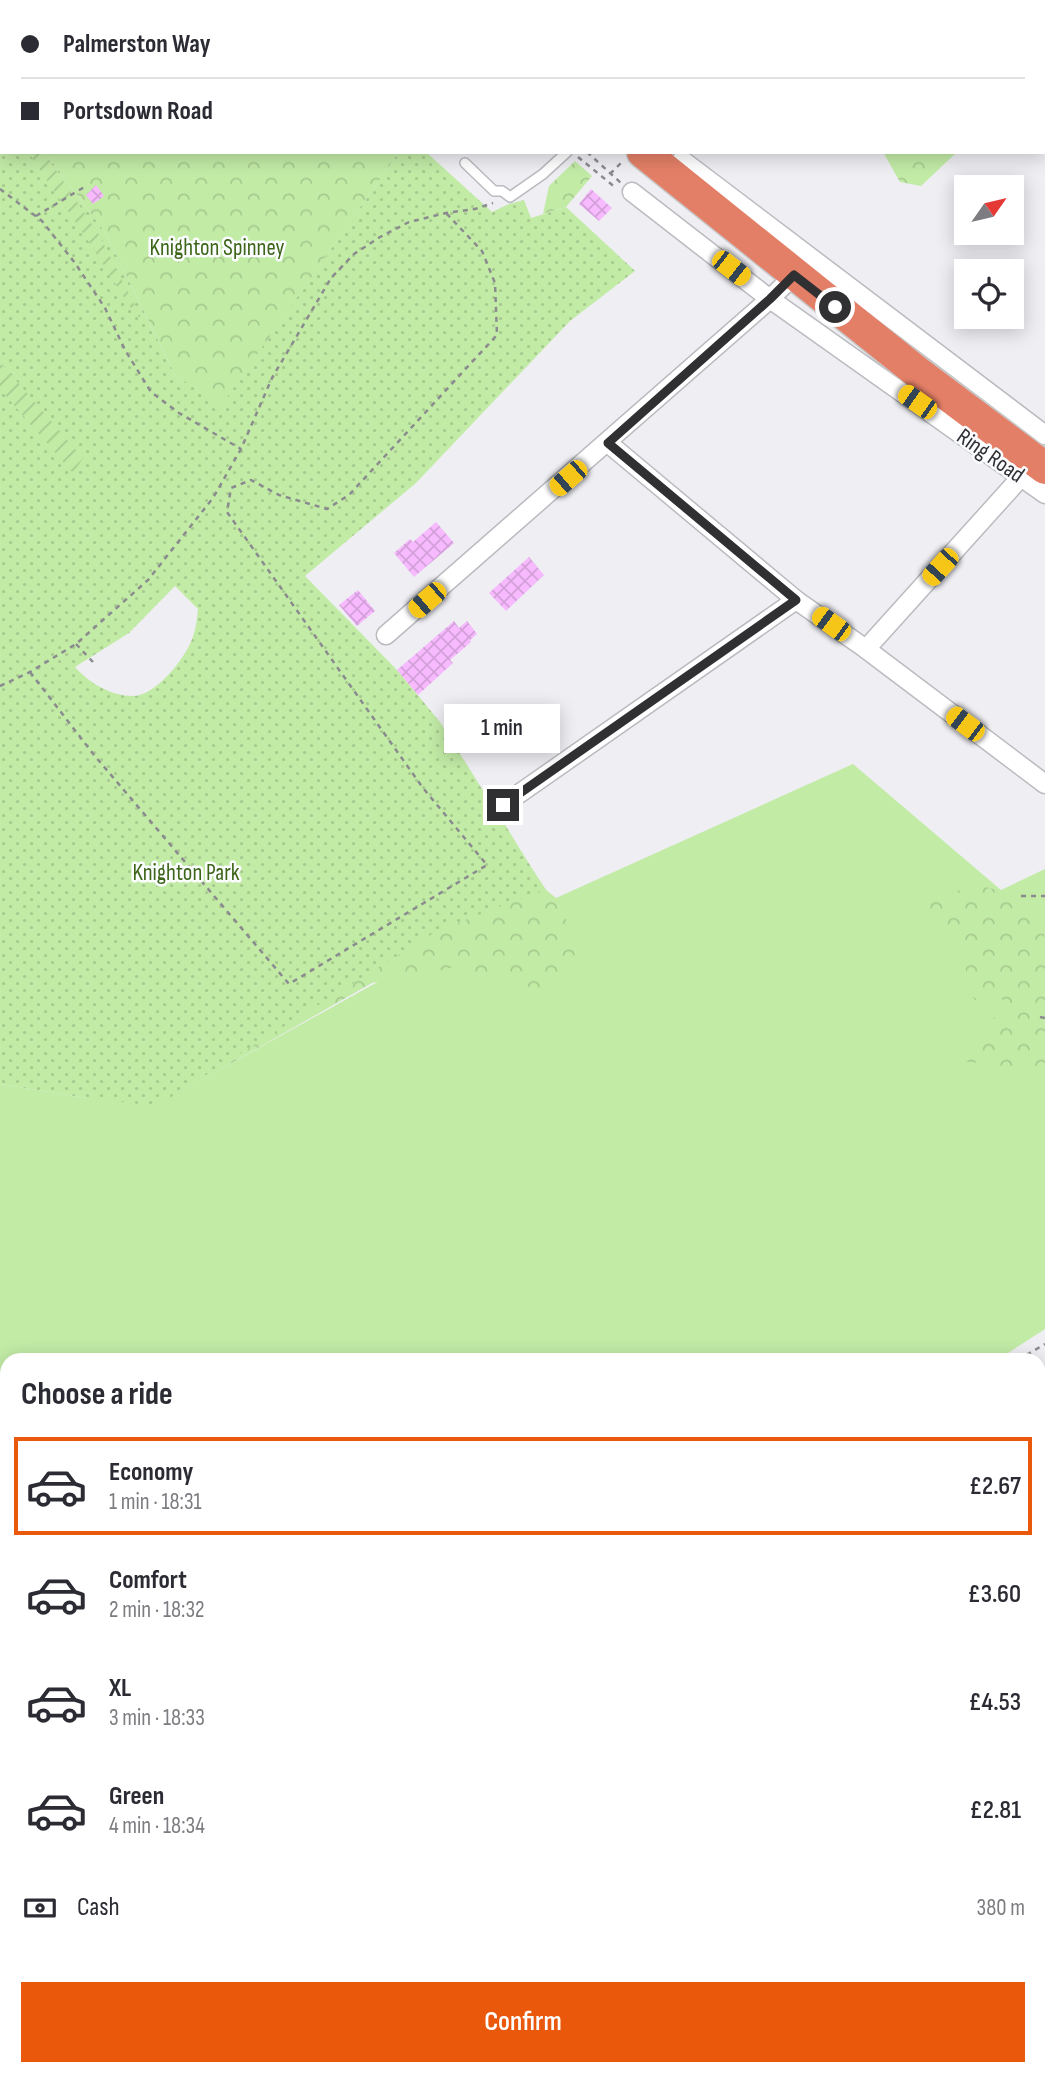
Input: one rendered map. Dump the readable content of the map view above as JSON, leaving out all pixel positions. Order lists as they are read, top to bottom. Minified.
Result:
{"streets":{"street":["Ring Road"]},"parks":["Knighton Spinney","Knighton Park"],"north":"top right","page":{"banner":["Palmerston Way","Portsdown Road"],"bubble":"1 min","heading":"Choose a ride","list":[{"name":"Economy","note":"1 min · 18:31","value":"£2.67"},{"name":"Comfort","note":"2 min · 18:32","value":"£3.60"},{"name":"XL","note":"3 min · 18:33","value":"£4.53"},{"name":"Green","note":"4 min · 18:34","value":"£2.81"}],"pay":["Cash","380 m"],"buttons":"Confirm"}}
